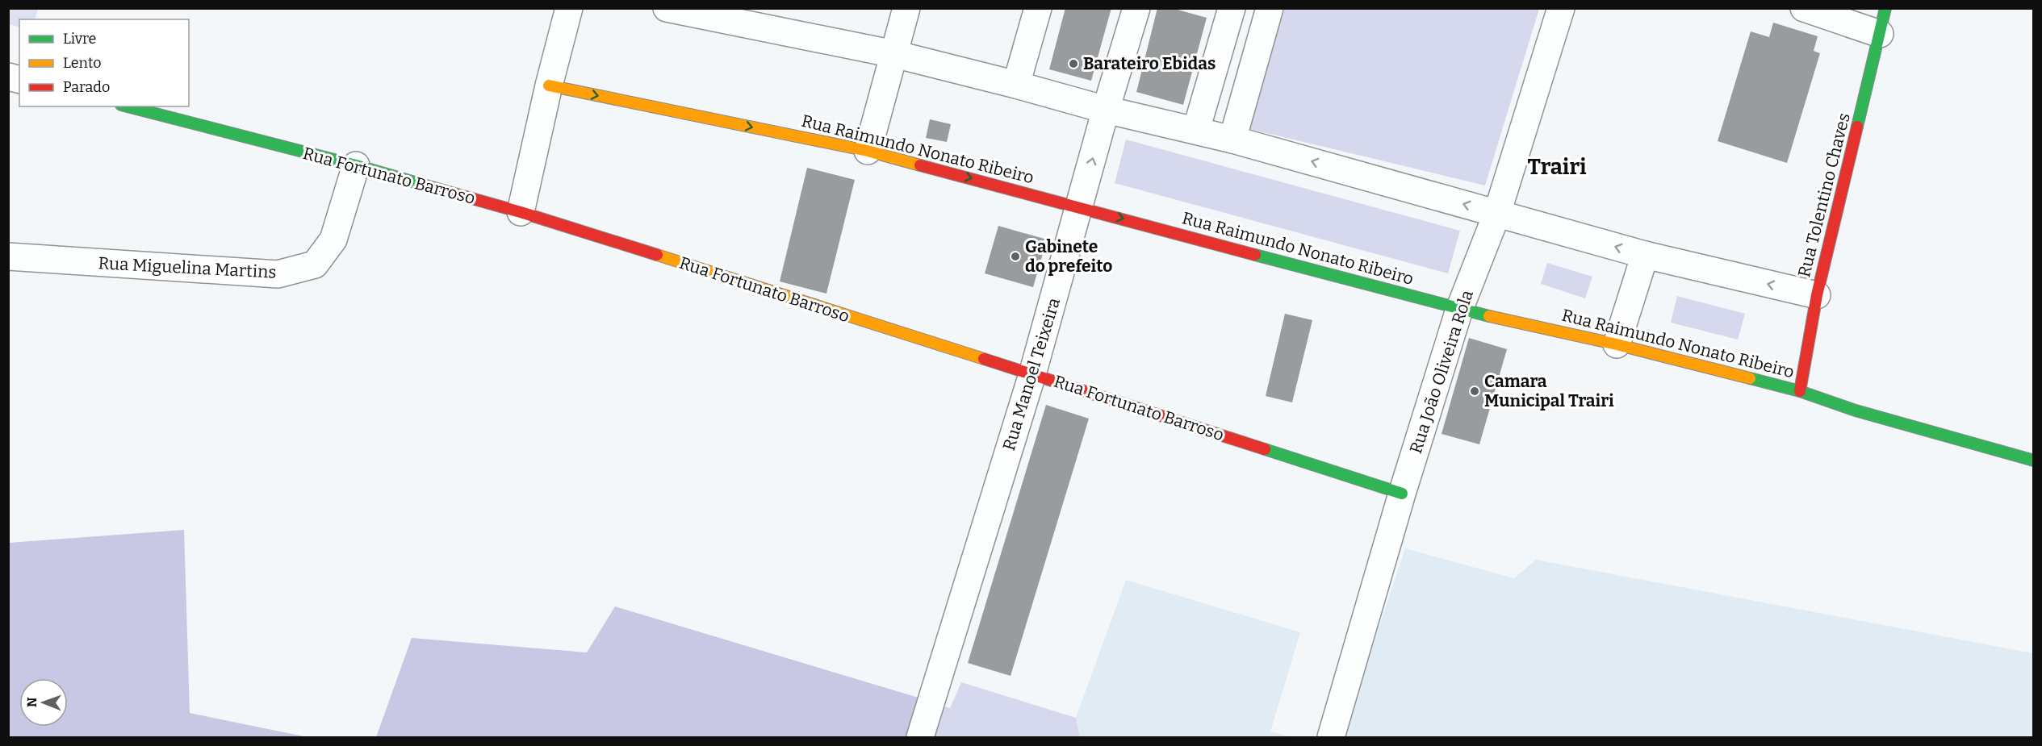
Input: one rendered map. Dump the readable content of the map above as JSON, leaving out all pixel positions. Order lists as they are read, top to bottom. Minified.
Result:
{"streets":{"street":["Rua Raimundo Nonato Ribeiro","Rua Fortunato Barroso","Rua Tolentino Chaves","Rua Miguelina Martins","Rua João Oliveira Rola","Rua Manoel Teixeira"]},"crossings":[["Rua Raimundo Nonato Ribeiro","Rua Tolentino Chaves"],["Rua Raimundo Nonato Ribeiro","Rua João Oliveira Rola"],["Rua Raimundo Nonato Ribeiro","Rua Manoel Teixeira"],["Rua Fortunato Barroso","Rua Miguelina Martins"],["Rua Fortunato Barroso","Rua João Oliveira Rola"],["Rua Fortunato Barroso","Rua Manoel Teixeira"]],"one_way":["Rua Raimundo Nonato Ribeiro"],"districts":["Trairi"],"places":["Barateiro Ebidas","Gabinete do prefeito","Camara Municipal Trairi"],"legend":["Livre","Lento","Parado"],"north":"left"}
